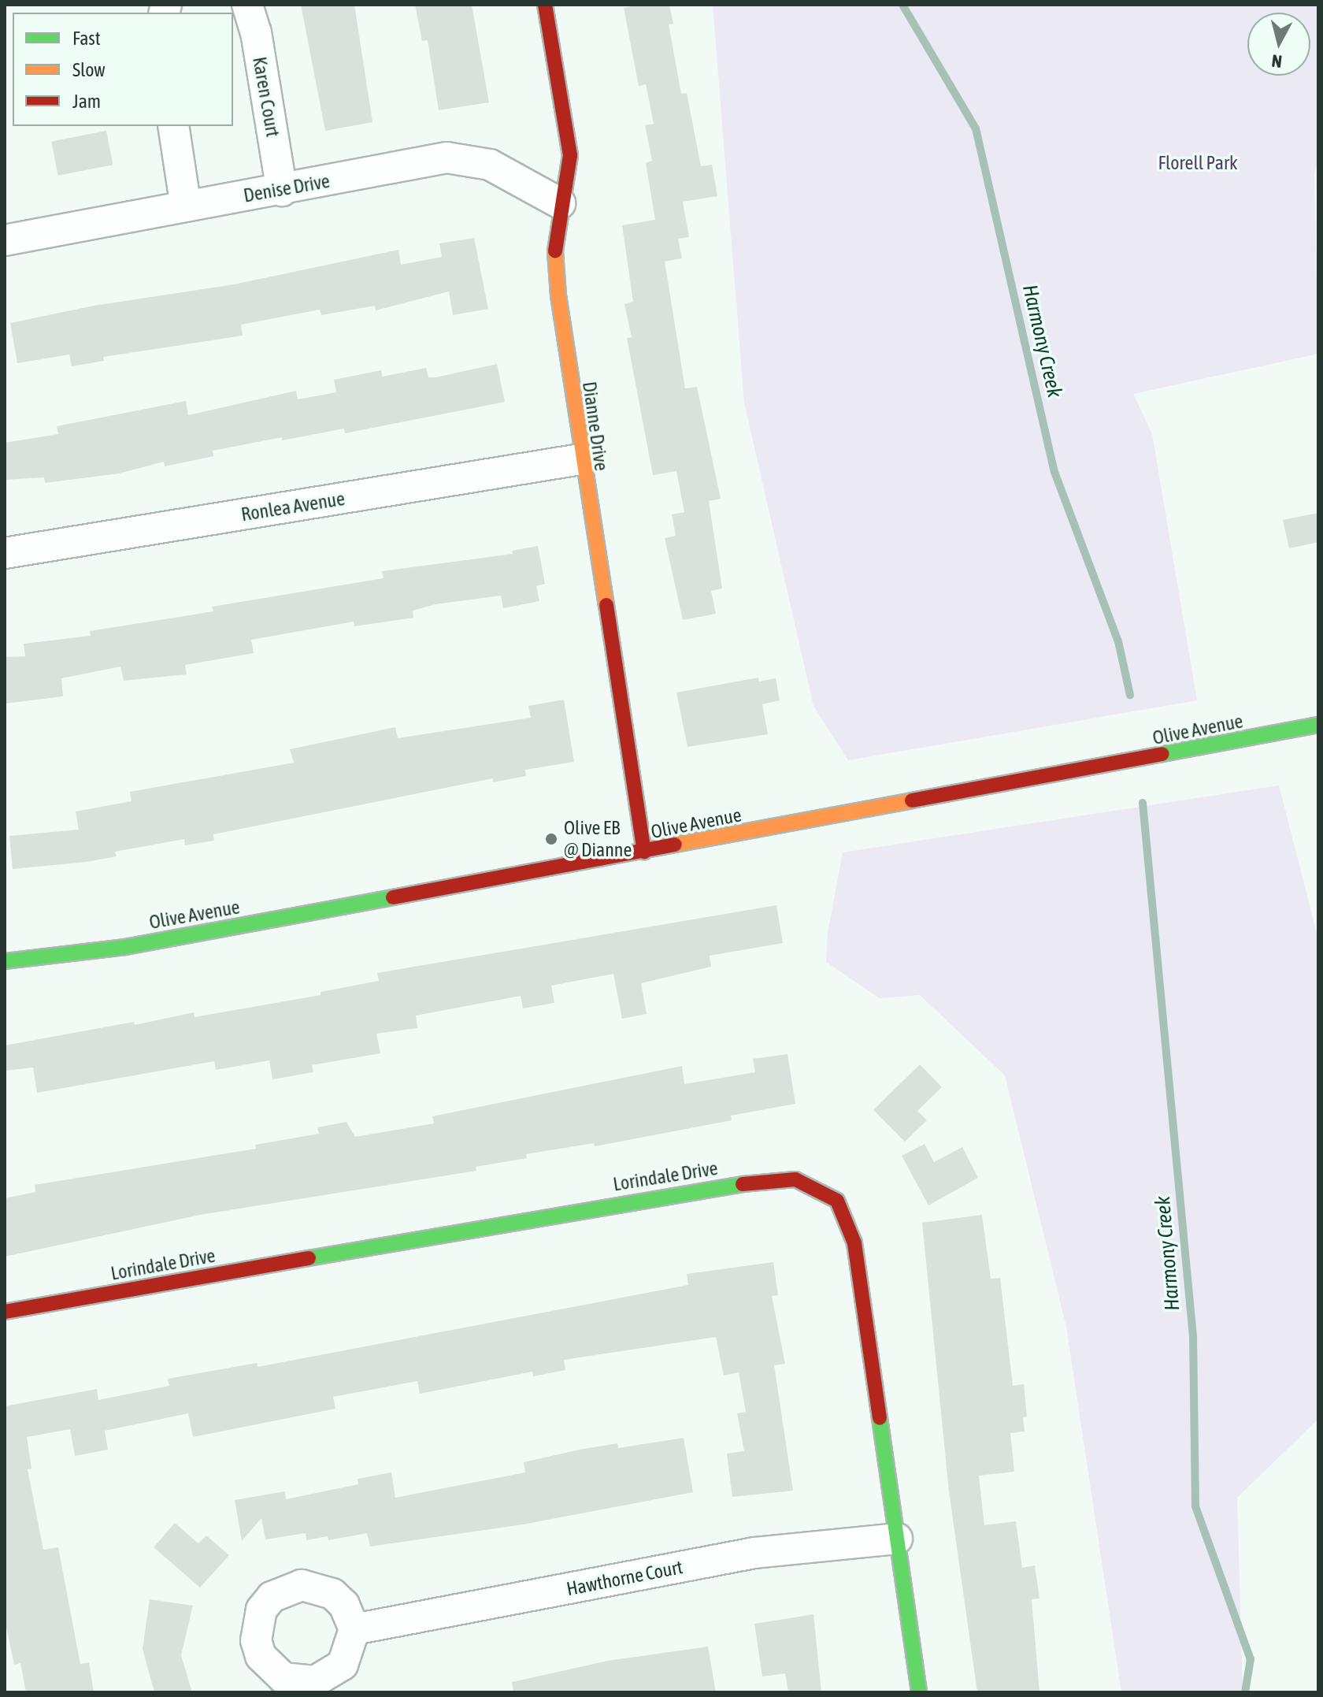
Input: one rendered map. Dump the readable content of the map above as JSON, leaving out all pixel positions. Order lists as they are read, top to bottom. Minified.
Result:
{"streets":{"street":["Karen Court","Denise Drive","Dianne Drive","Ronlea Avenue","Olive Avenue","Lorindale Drive","Hawthorne Court"]},"crossings":[["Karen Court","Denise Drive"],["Denise Drive","Dianne Drive"],["Dianne Drive","Ronlea Avenue"],["Dianne Drive","Olive Avenue"],["Lorindale Drive","Hawthorne Court"]],"water":["Harmony Creek"],"parks":["Florell Park"],"places":["Olive EB @ Dianne"],"legend":["Fast","Slow","Jam"],"north":"bottom"}
